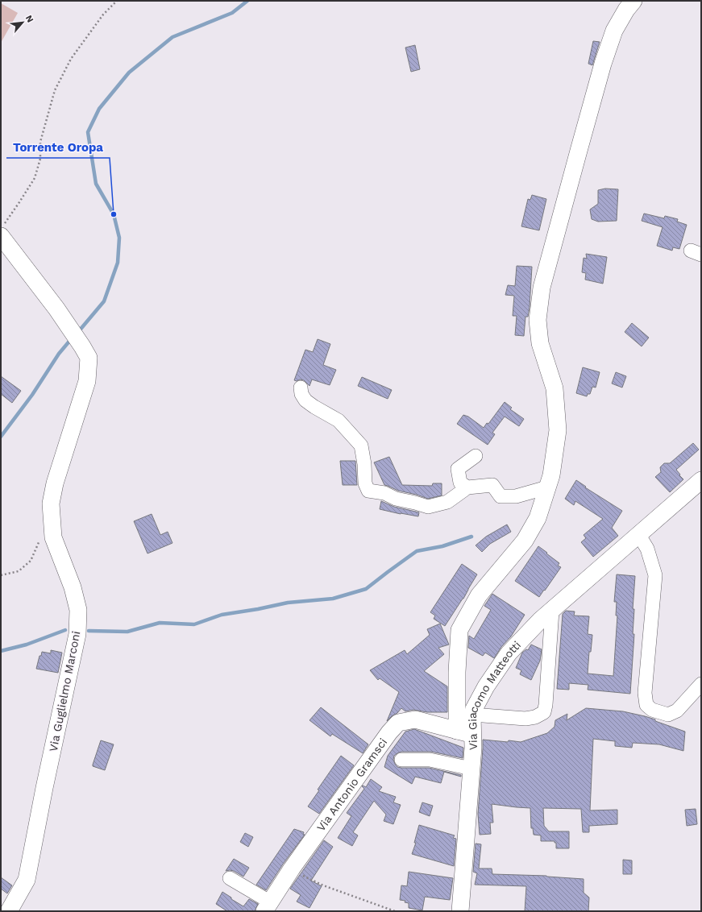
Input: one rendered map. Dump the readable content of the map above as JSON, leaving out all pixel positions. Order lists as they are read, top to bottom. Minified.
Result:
{"streets":{"street":["Via Guglielmo Marconi","Via Giacomo Matteotti","Via Antonio Gramsci"]},"crossings":[["Via Giacomo Matteotti","Via Antonio Gramsci"]],"places":["Torrente Oropa"],"north":"top right"}
